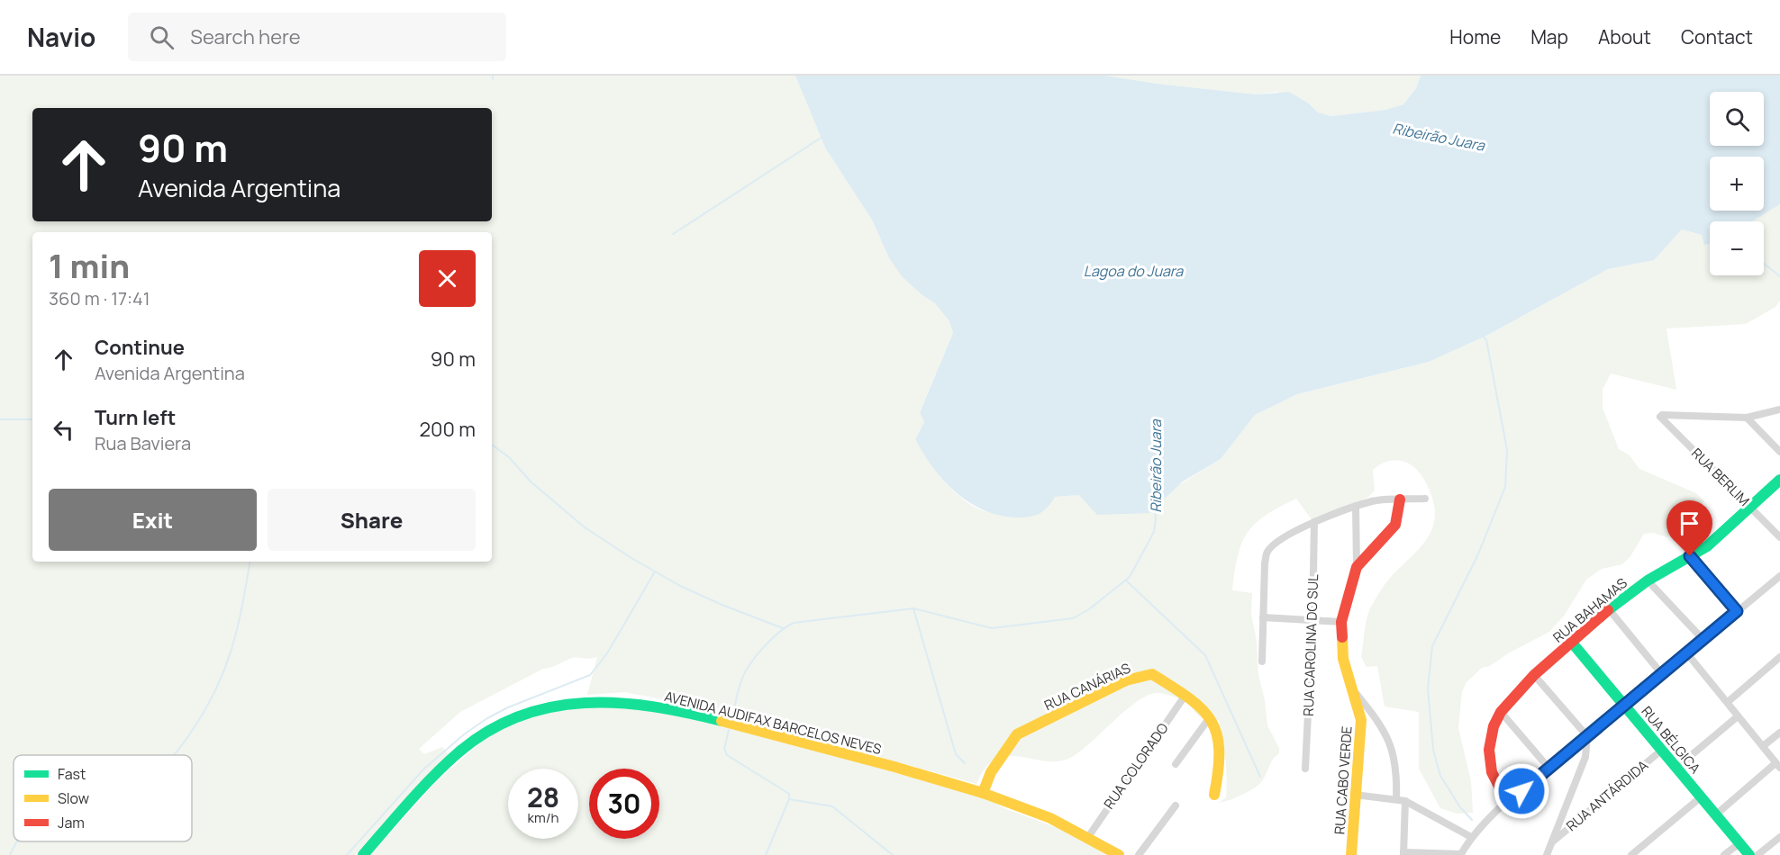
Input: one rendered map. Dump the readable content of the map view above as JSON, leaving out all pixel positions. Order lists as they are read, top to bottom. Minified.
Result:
{"streets":{"street":["RUA BERLIM","RUA BAHAMAS","RUA CAROLINA DO SUL","RUA CANÁRIAS","AVENIDA AUDIFAX BARCELOS NEVES","RUA BÉLGICA","RUA COLORADO","RUA CABO VERDE","RUA ANTÁRDIDA"]},"crossings":[["RUA BERLIM","RUA BAHAMAS"],["RUA BAHAMAS","RUA BÉLGICA"],["RUA CANÁRIAS","AVENIDA AUDIFAX BARCELOS NEVES"],["RUA CANÁRIAS","RUA COLORADO"],["AVENIDA AUDIFAX BARCELOS NEVES","RUA COLORADO"],["RUA BÉLGICA","RUA ANTÁRDIDA"]],"water":["Ribeirão Juara","Lagoa do Juara"],"legend":["Fast","Slow","Jam"],"page":{"header":"Navio","search":"Search here","nav":["Home","Map","About","Contact"],"map_buttons":["+","−"],"turn":["90 m","Avenida Argentina"],"heading":["1 min","360 m · 17:41"],"list":[{"name":"Continue","note":"Avenida Argentina","value":"90 m"},{"name":"Turn left","note":"Rua Baviera","value":"200 m"}],"buttons":["Exit","Share"],"speed":"28 km/h","limit":"30"}}
